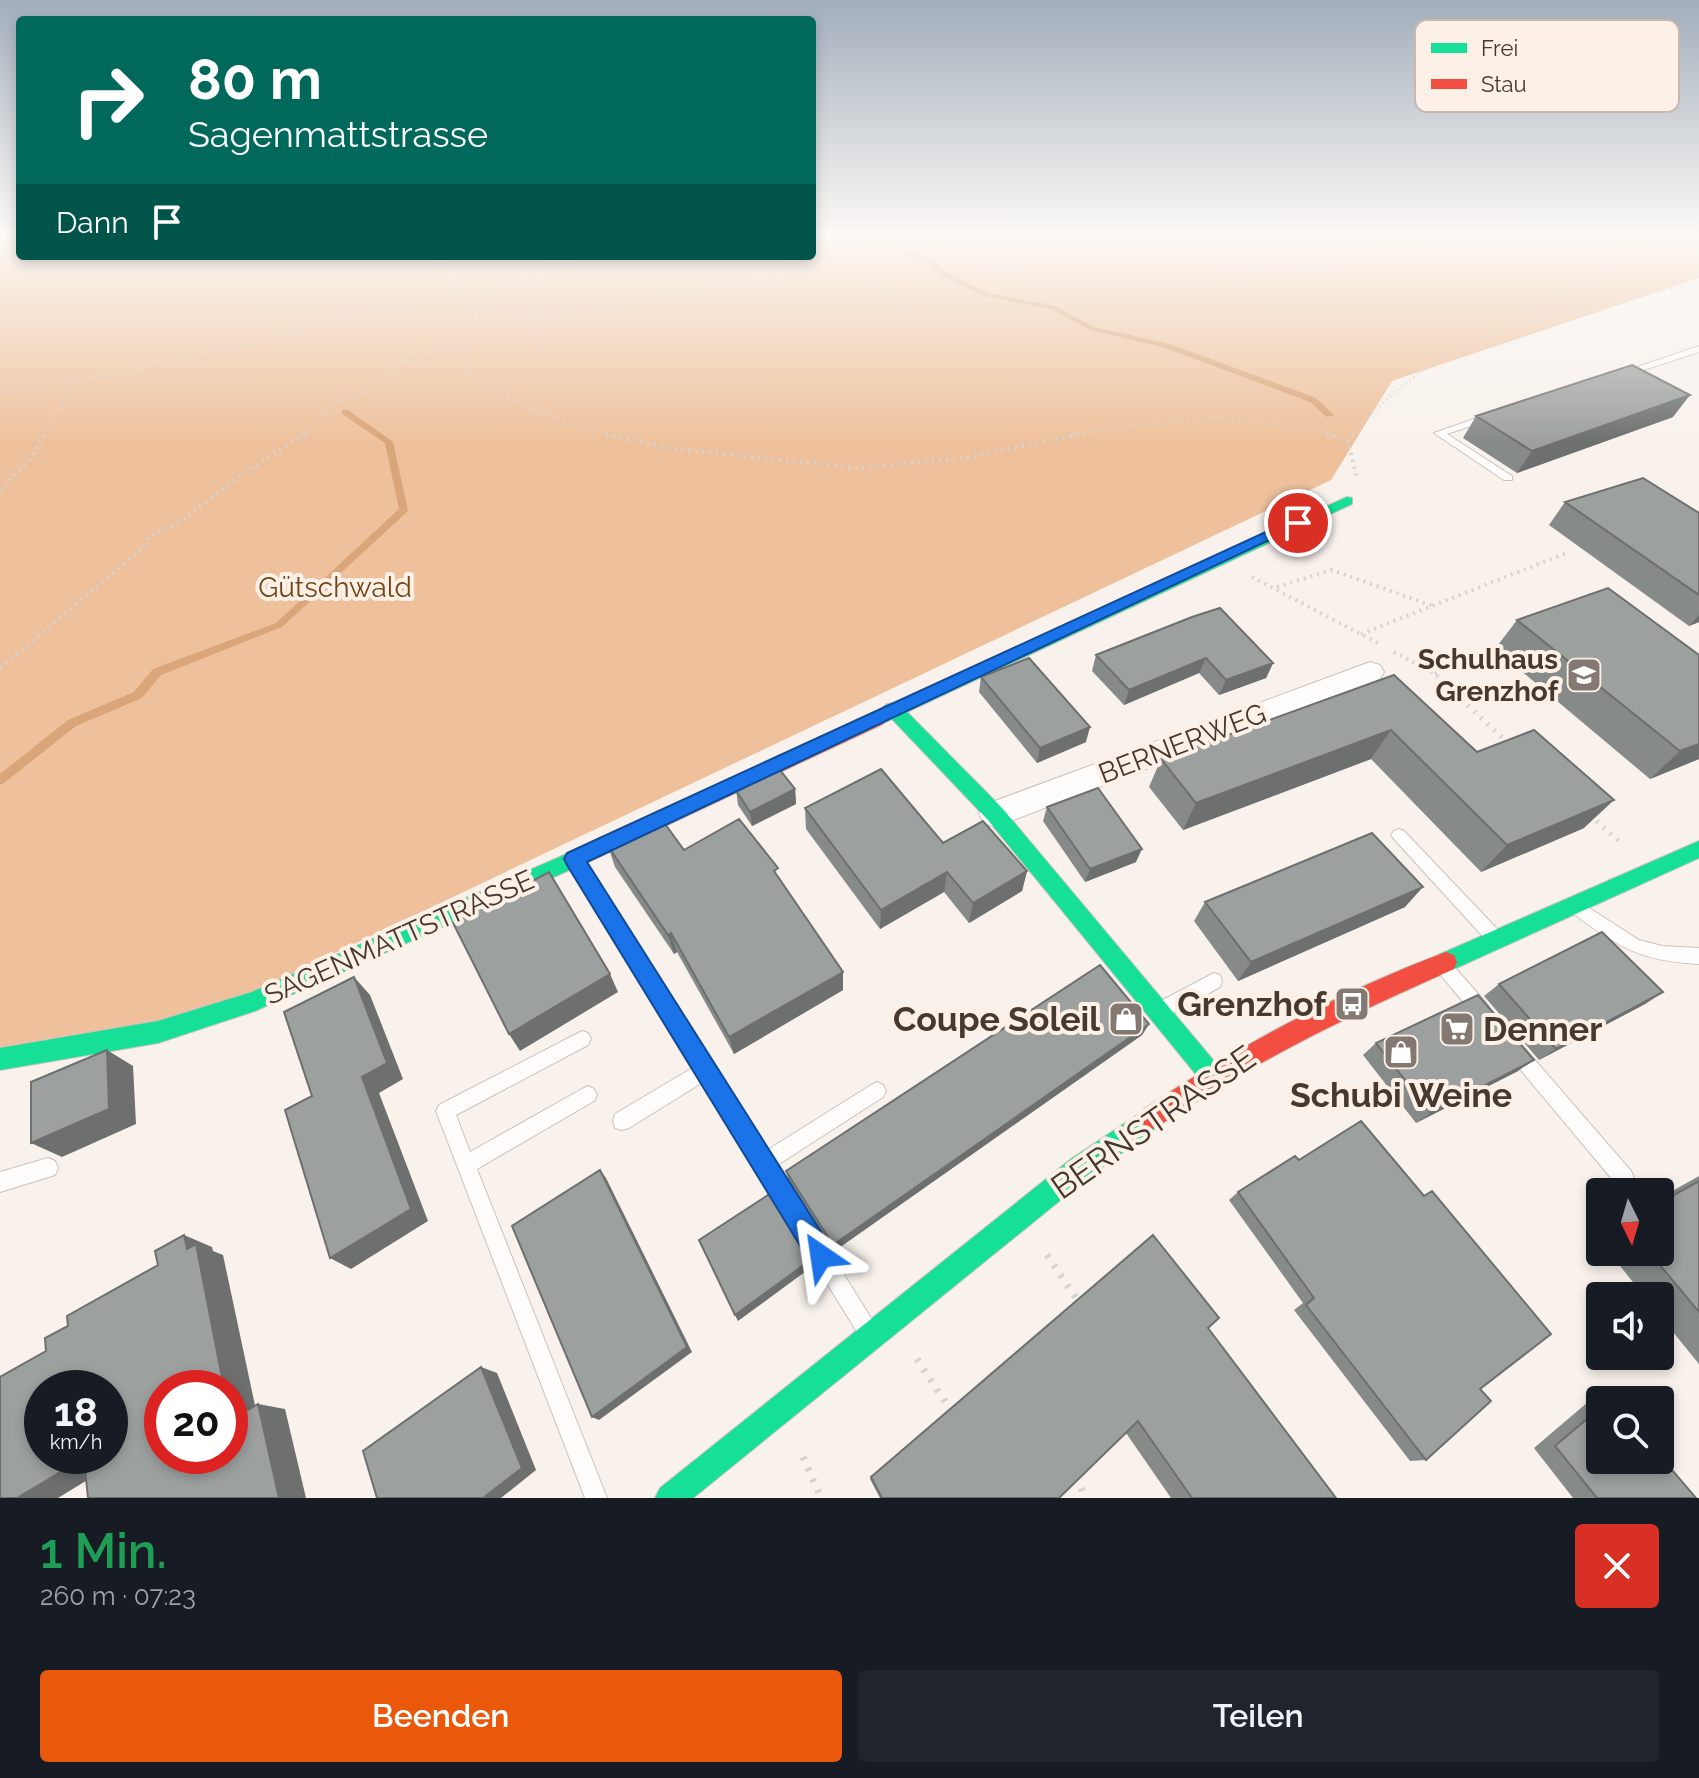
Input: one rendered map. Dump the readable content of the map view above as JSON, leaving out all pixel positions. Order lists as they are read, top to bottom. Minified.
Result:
{"streets":{"street":["BERNERWEG","SAGENMATTSTRASSE","BERNSTRASSE"]},"parks":["Gütschwald"],"places":{"school or university":["Schulhaus Grenzhof"],"bus stop":["Grenzhof"],"shop":["Coupe Soleil","Schubi Weine"],"supermarket":["Denner"]},"legend":["Frei","Stau"],"north":"bottom","page":{"turn":["80 m","Sagenmattstrasse"],"then":"Dann","speed":"18 km/h","limit":"20","heading":["1 Min.","260 m · 07:23"],"buttons":["Beenden","Teilen"]}}
